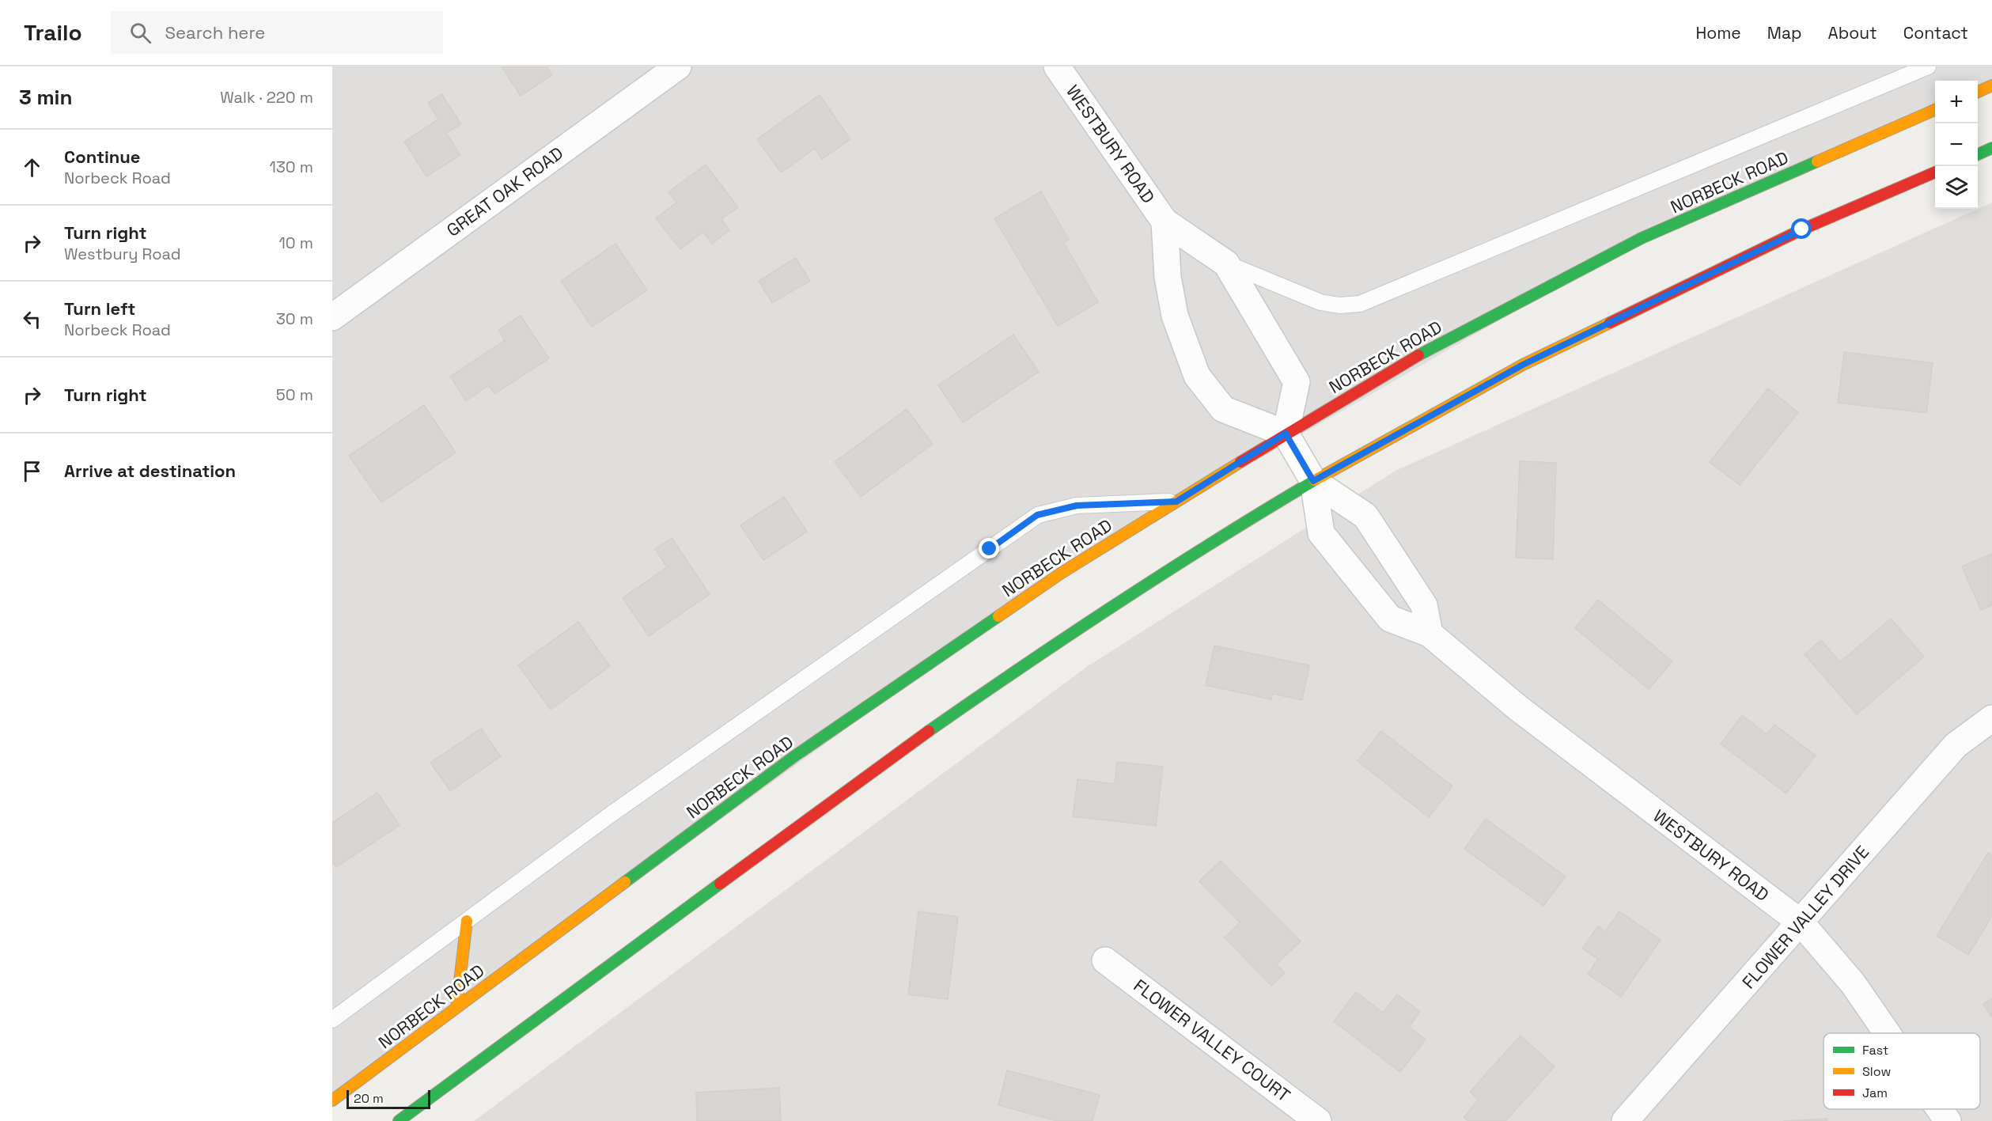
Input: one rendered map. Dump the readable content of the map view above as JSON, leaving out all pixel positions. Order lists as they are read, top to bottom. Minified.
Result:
{"streets":{"main road":["NORBECK ROAD"],"street":["WESTBURY ROAD","GREAT OAK ROAD","FLOWER VALLEY DRIVE","FLOWER VALLEY COURT"]},"crossings":[["WESTBURY ROAD","NORBECK ROAD"],["WESTBURY ROAD","FLOWER VALLEY DRIVE"]],"legend":["Fast","Slow","Jam"],"scale_bar":"20 m","page":{"header":"Trailo","search":"Search here","nav":["Home","Map","About","Contact"],"heading":["3 min","Walk · 220 m"],"map_buttons":["+","−"],"list":[["Continue","Norbeck Road","130 m"],["Turn right","Westbury Road","10 m"],["Turn left","Norbeck Road","30 m"],["Turn right","50 m"],"Arrive at destination"],"scale":"20 m"}}
